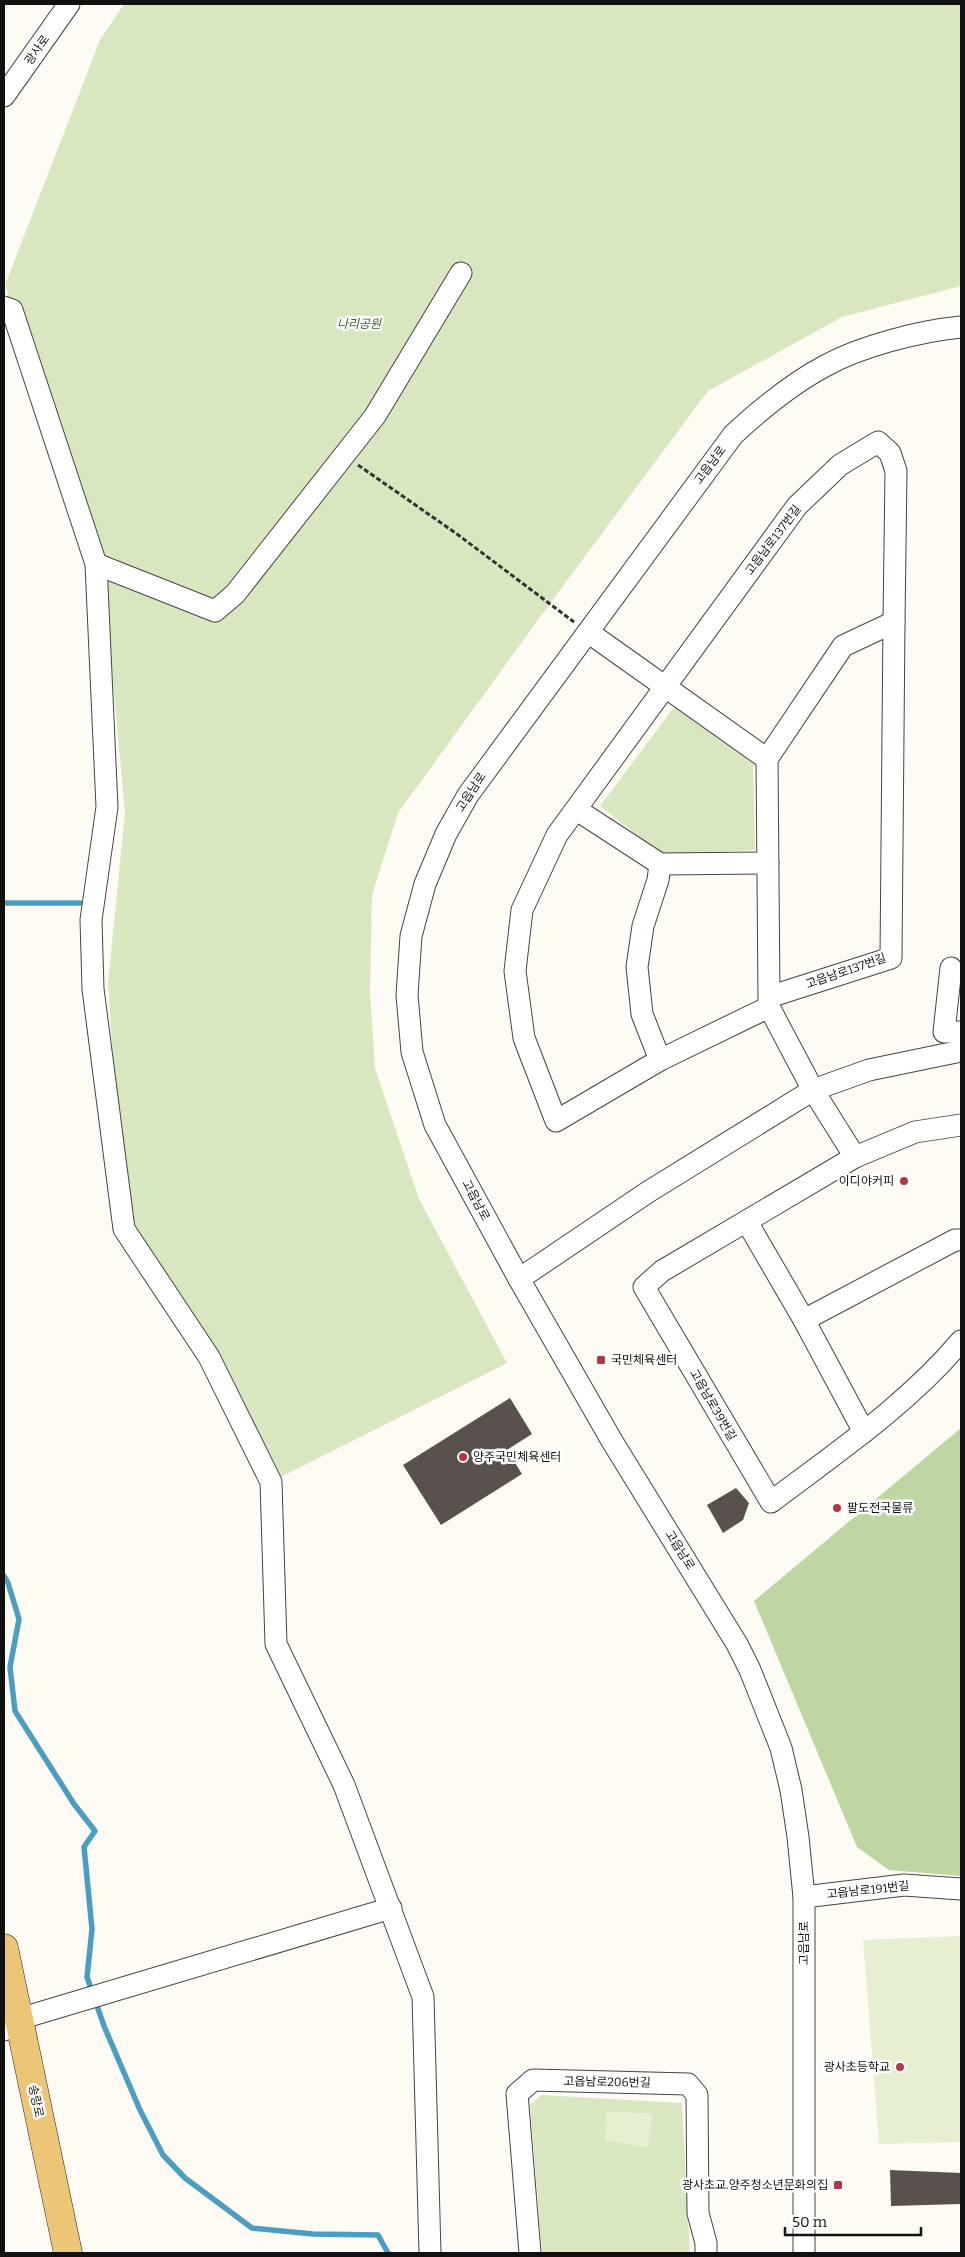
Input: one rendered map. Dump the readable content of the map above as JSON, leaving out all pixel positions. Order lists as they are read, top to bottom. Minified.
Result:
{"streets":{"main road":["송랑로"],"street":["광사로","고읍남로","고읍남로137번길","고읍남로39번길","고읍남로191번길","고읍남로206번길"]},"crossings":[["고읍남로","고읍남로191번길"]],"parks":["나리공원"],"places":{"other":["이디야커피","양주국민체육센터","팔도전국물류","광사초등학교"],"transit":["국민체육센터","광사초교.양주청소년문화의집"]},"scale_bar":"50 m"}
